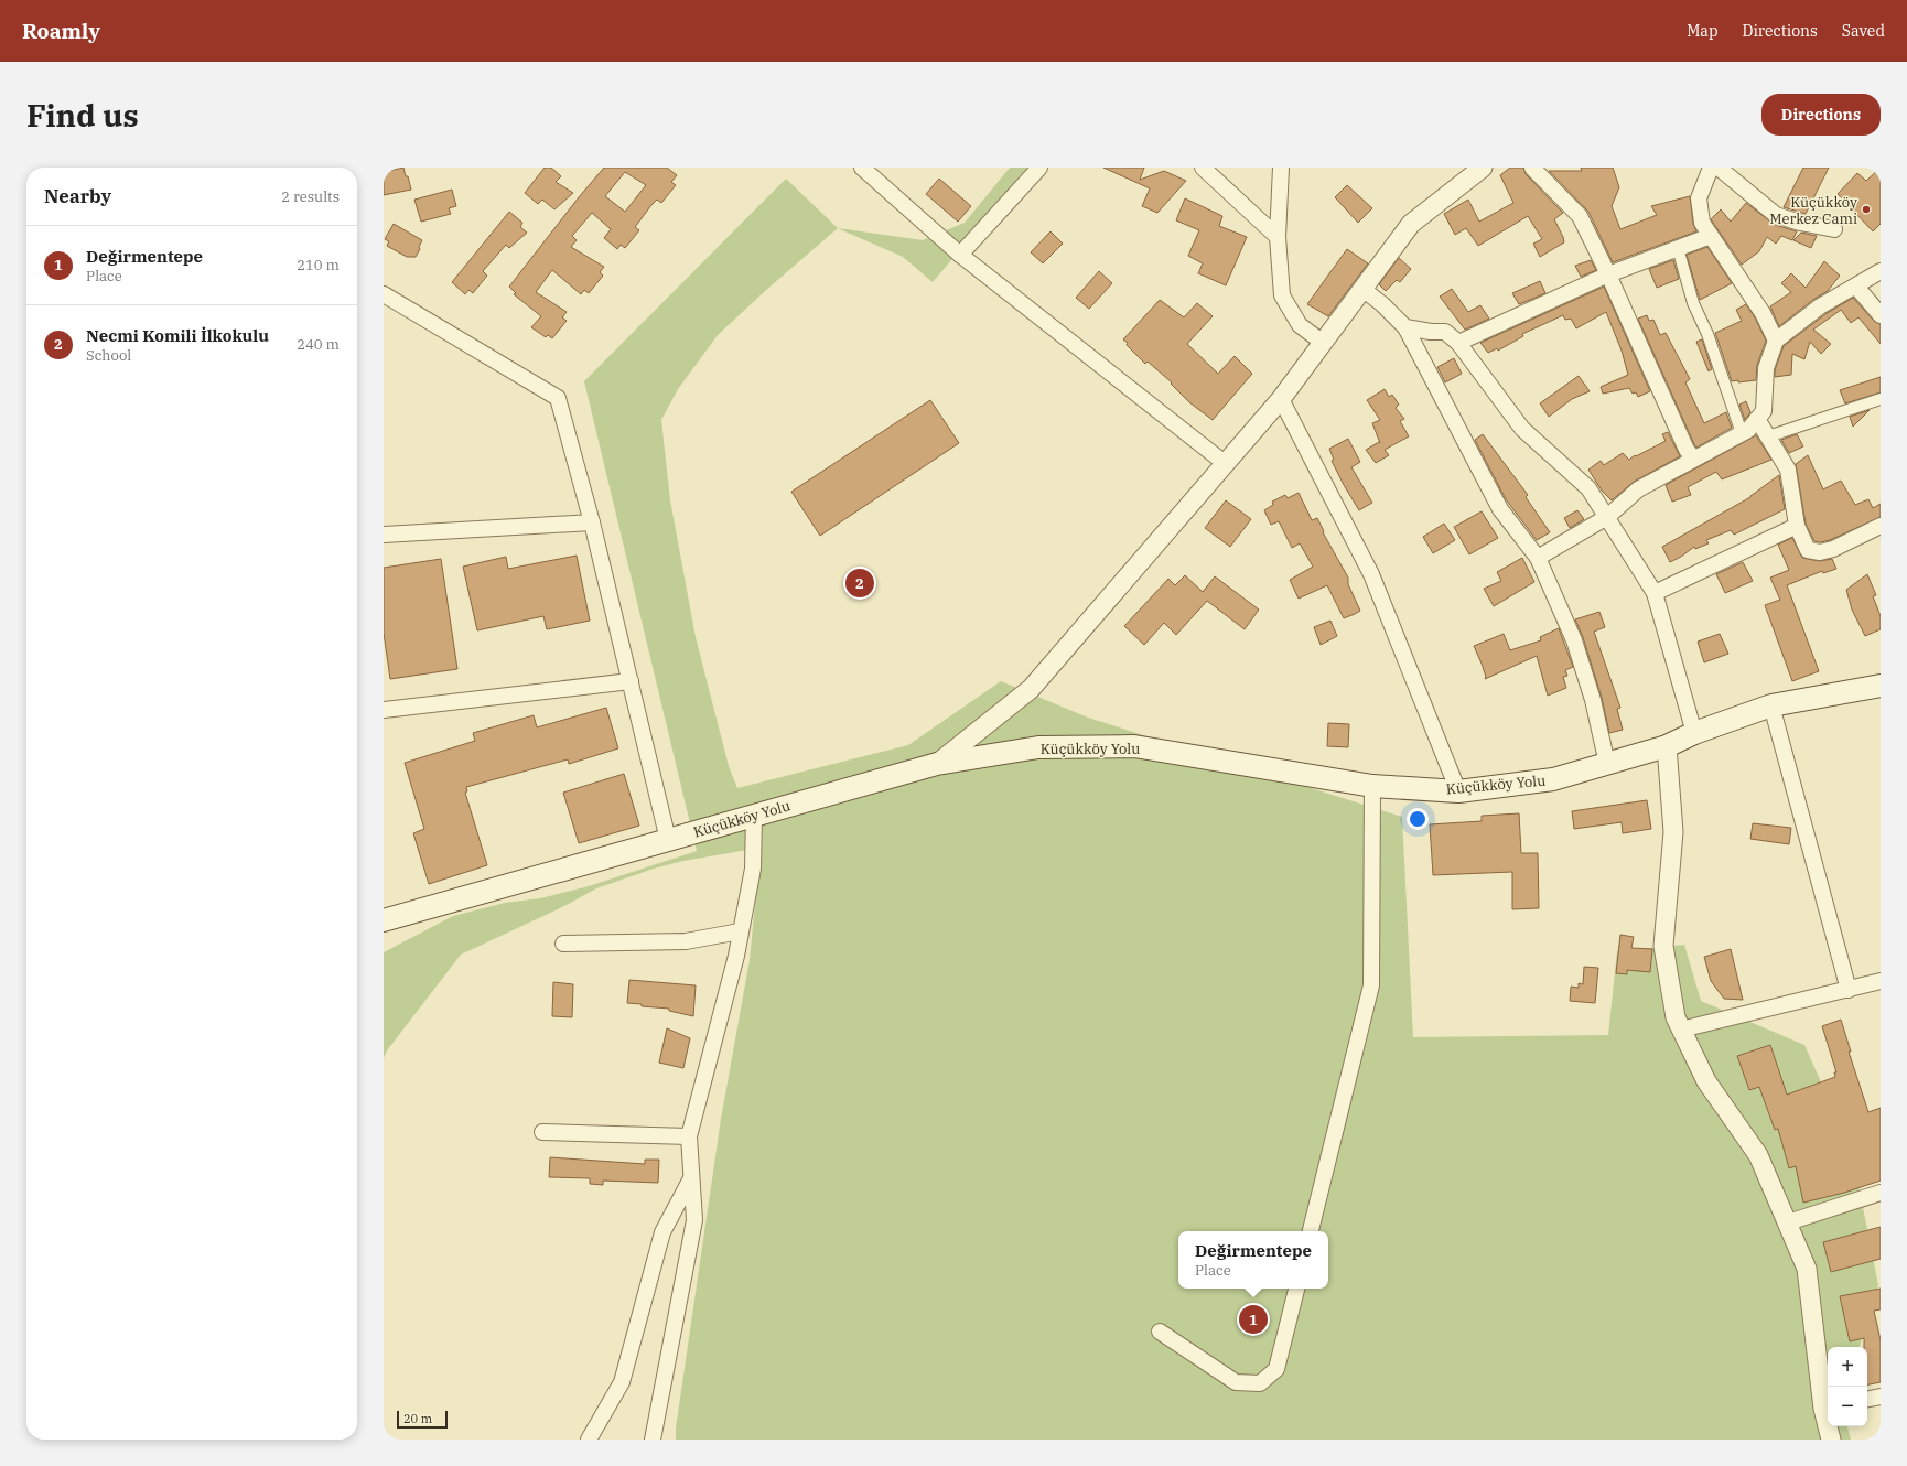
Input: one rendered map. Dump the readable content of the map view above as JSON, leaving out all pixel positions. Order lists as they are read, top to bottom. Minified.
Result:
{"streets":{"main road":["Küçükköy Yolu"]},"places":["Küçükköy Merkez Cami"],"scale_bar":"20 m","page":{"header":"Roamly","nav":["Map","Directions","Saved"],"buttons":"Directions","title":"Find us","heading":["Nearby","2 results"],"list":[{"mark":"1","name":"Değirmentepe","note":"Place","value":"210 m"},{"mark":"2","name":"Necmi Komili İlkokulu","note":"School","value":"240 m"}],"pins":["2","1"],"popup":["Değirmentepe","Place"],"map_buttons":["+","−"],"scale":"20 m"}}
